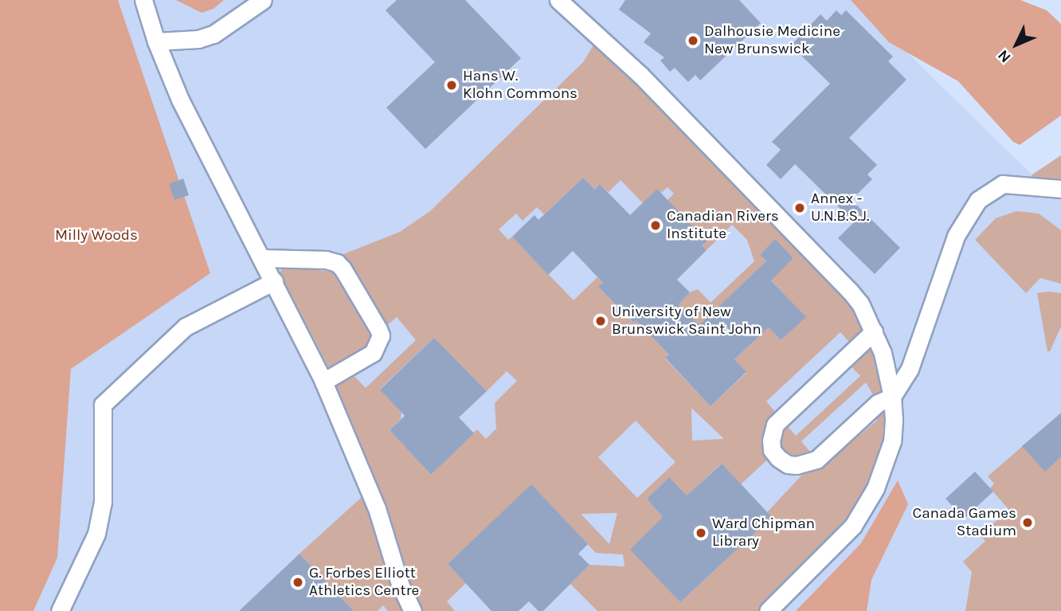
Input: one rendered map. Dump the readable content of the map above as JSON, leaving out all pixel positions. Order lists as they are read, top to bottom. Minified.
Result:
{"parks":["Milly Woods"],"places":["Dalhousie Medicine New Brunswick","Hans W. Klohn Commons","Annex - U.N.B.S.J.","Canadian Rivers Institute","University of New Brunswick Saint John","Canada Games Stadium","Ward Chipman Library","G. Forbes Elliott Athletics Centre"],"north":"bottom left"}
